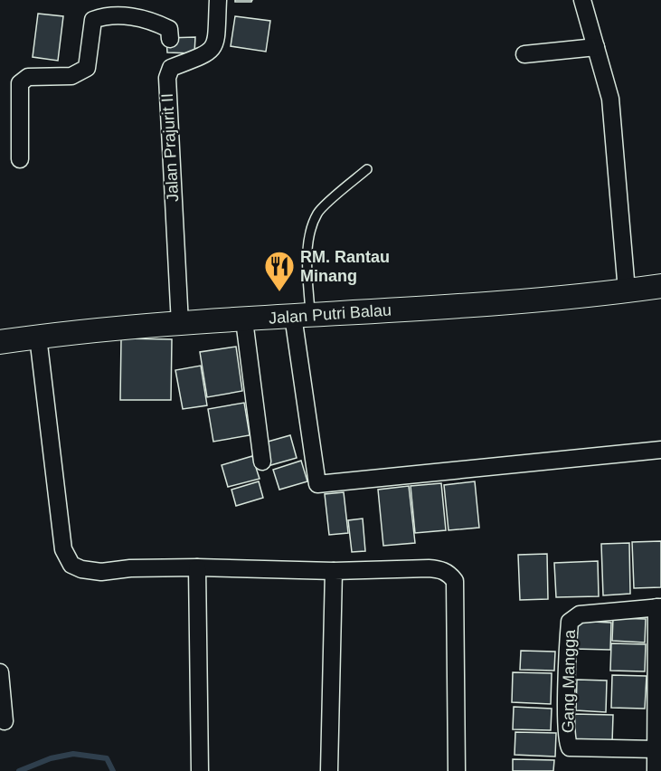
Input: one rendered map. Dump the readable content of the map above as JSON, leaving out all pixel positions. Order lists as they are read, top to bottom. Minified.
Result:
{"streets":{"main road":["Jalan Putri Balau"],"street":["Jalan Prajurit II","Gang Mangga"]},"crossings":[["Jalan Prajurit II","Jalan Putri Balau"]],"places":{"restaurant":["RM. Rantau Minang"]}}
